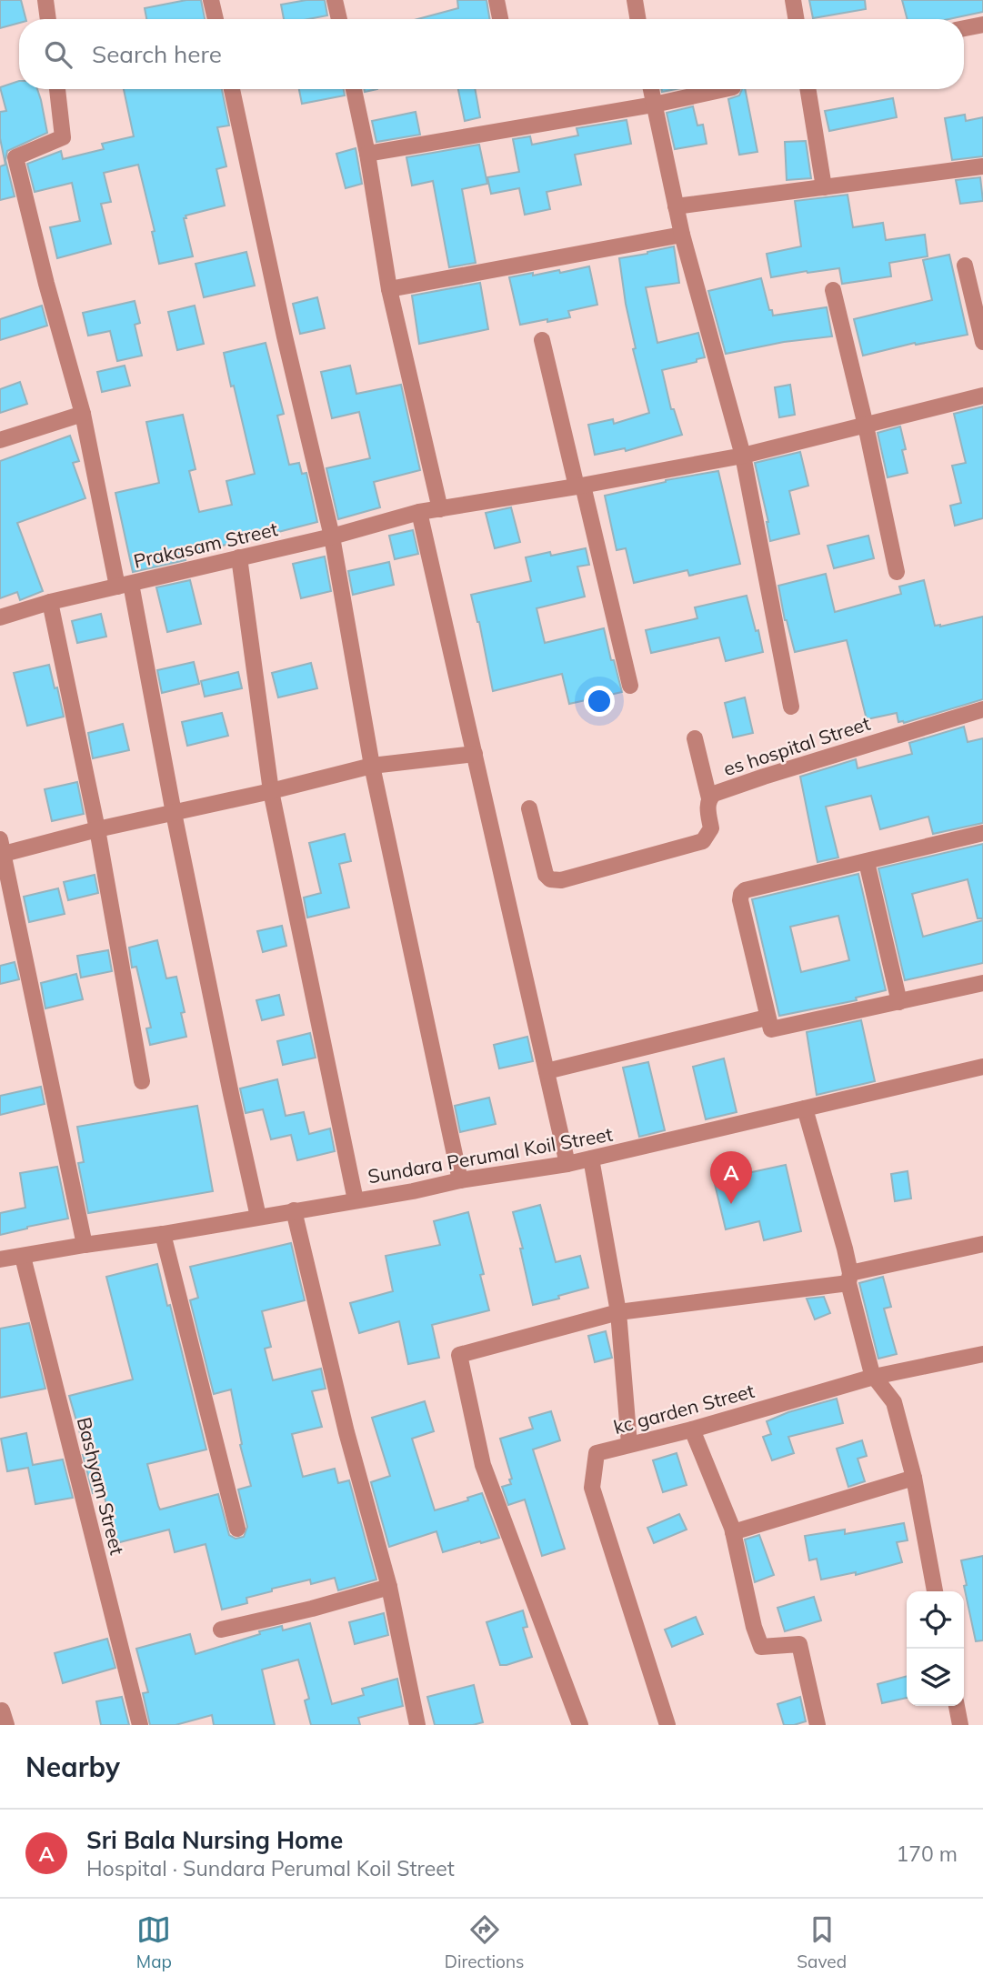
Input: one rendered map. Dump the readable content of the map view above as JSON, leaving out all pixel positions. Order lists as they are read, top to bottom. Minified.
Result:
{"streets":{"street":["Prakasam Street","es hospital Street","Sundara Perumal Koil Street","kc garden Street","Bashyam Street"]},"crossings":[["Prakasam Street","es hospital Street"],["Sundara Perumal Koil Street","Bashyam Street"]],"page":{"search":"Search here","pins":"A","heading":"Nearby","list":[{"mark":"A","name":"Sri Bala Nursing Home","note":"Hospital · Sundara Perumal Koil Street","value":"170 m"}],"nav":["Map","Directions","Saved"]}}
